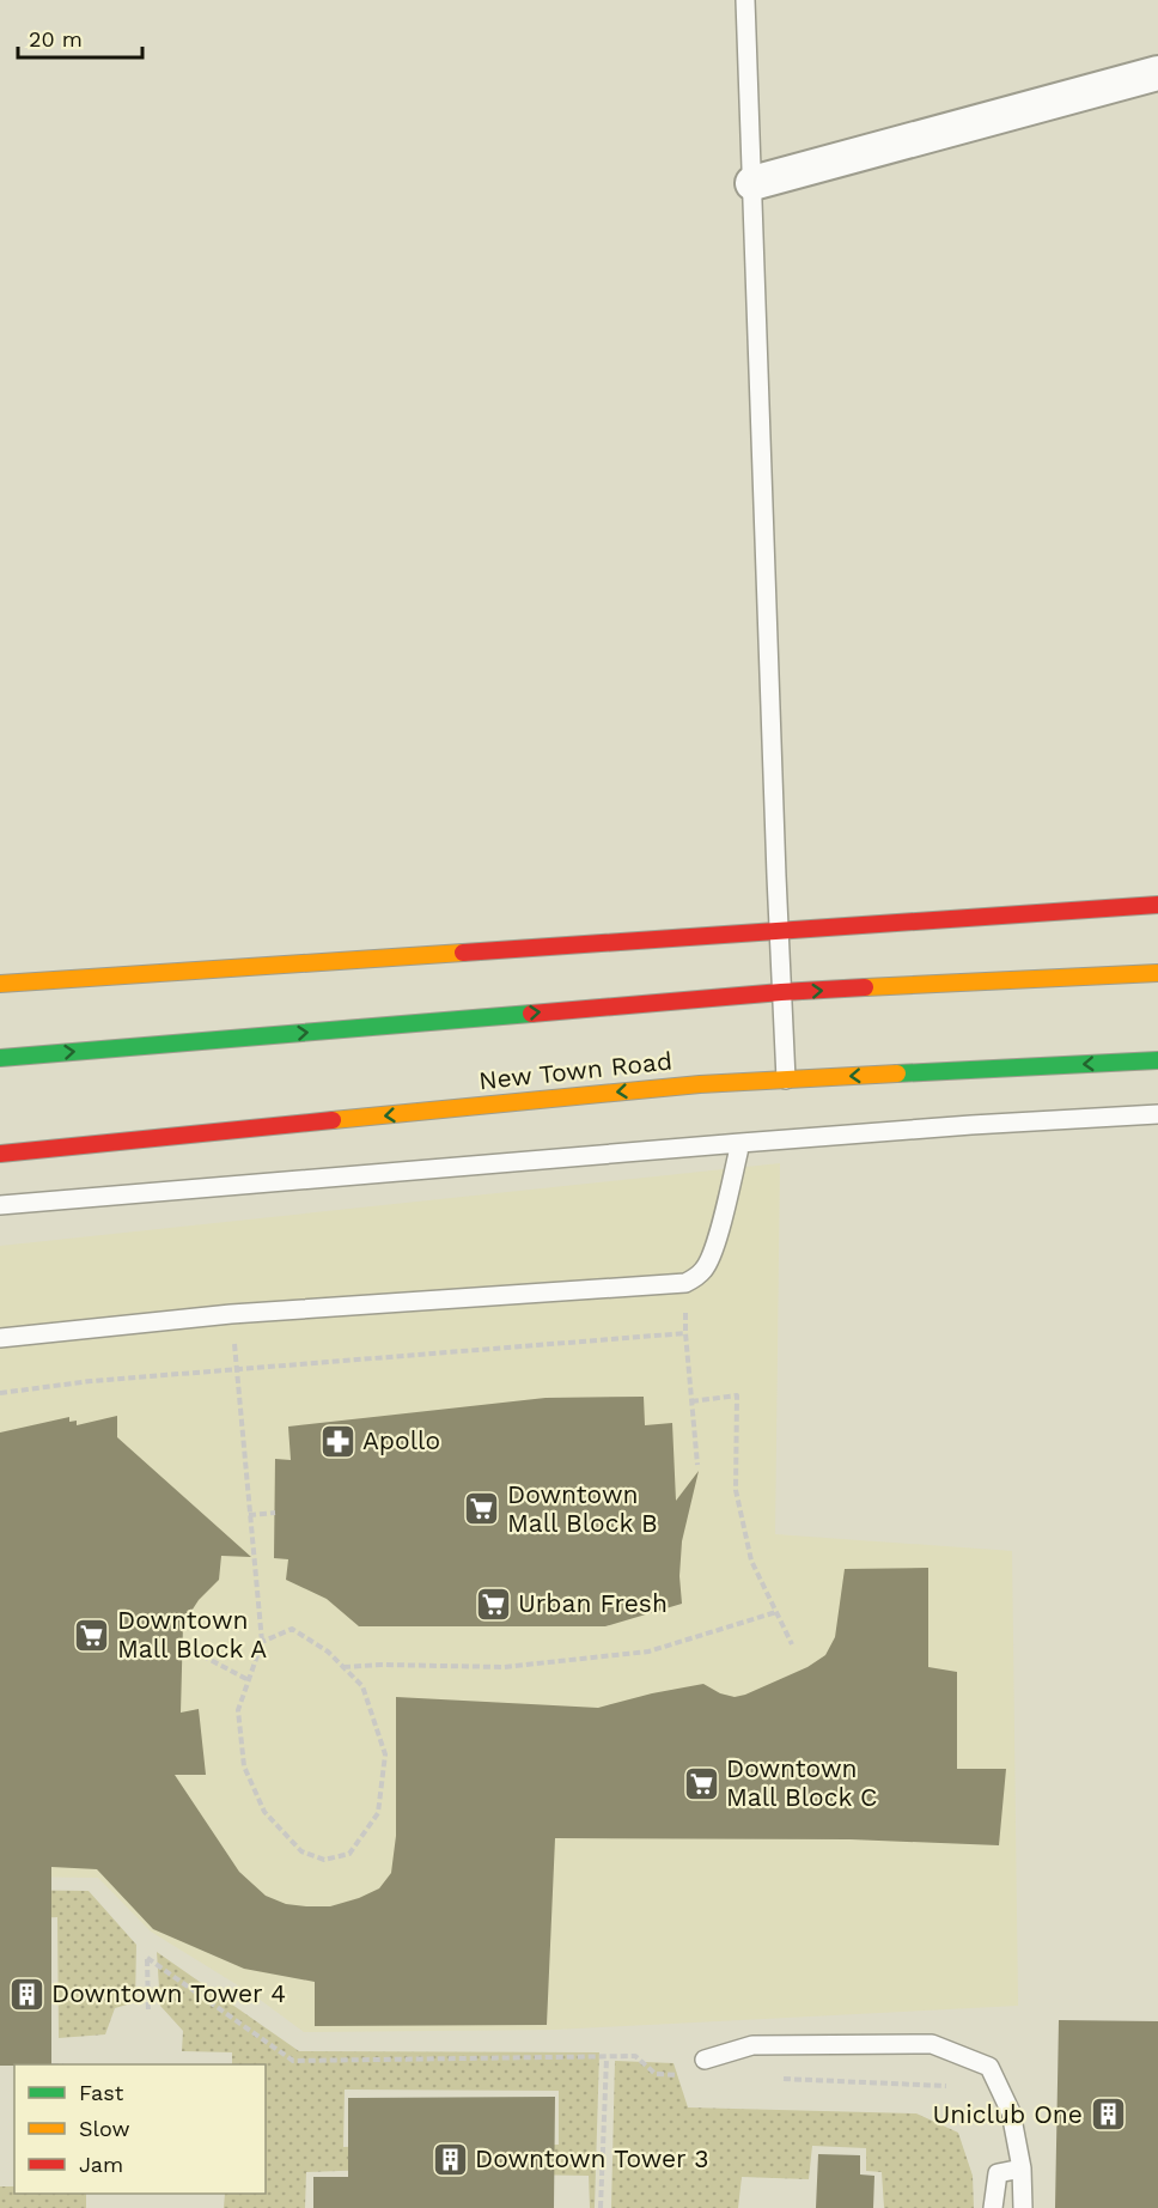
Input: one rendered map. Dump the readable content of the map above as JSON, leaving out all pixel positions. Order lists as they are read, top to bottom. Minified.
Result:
{"streets":{"main road":["New Town Road"]},"places":{"pharmacy":["Apollo"],"supermarket":["Downtown Mall Block B","Urban Fresh","Downtown Mall Block A","Downtown Mall Block C"],"building":["Downtown Tower 4","Uniclub One","Downtown Tower 3"]},"legend":["Fast","Slow","Jam"],"scale_bar":"20 m"}
